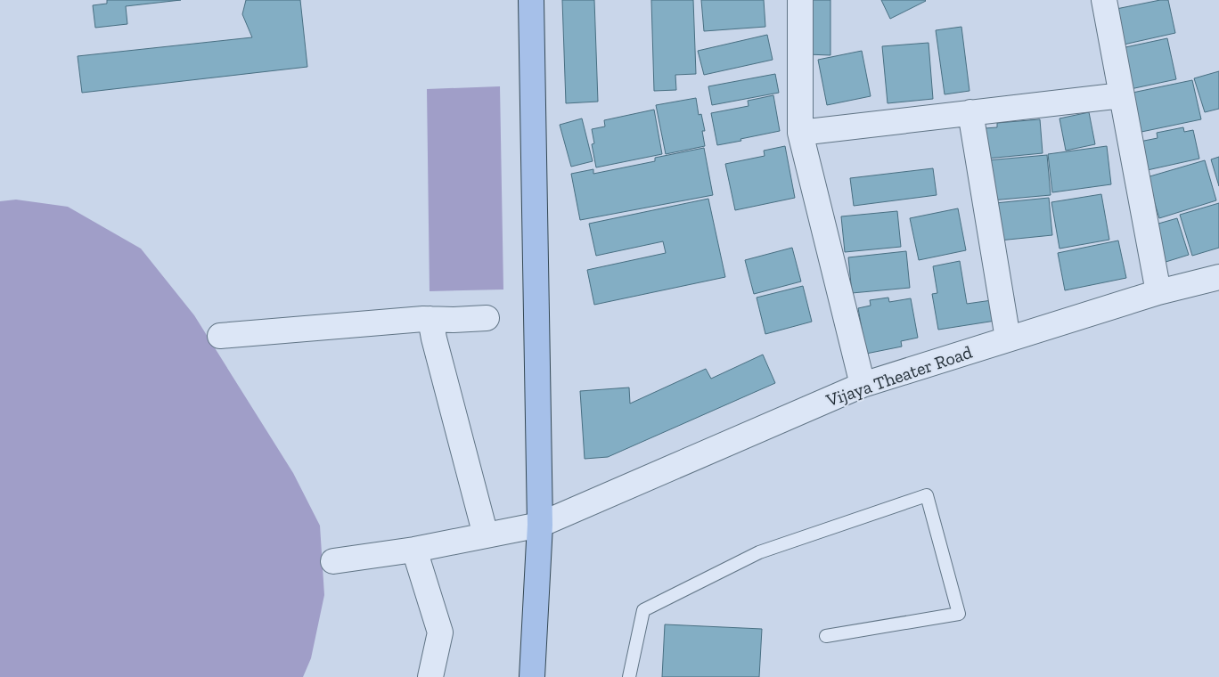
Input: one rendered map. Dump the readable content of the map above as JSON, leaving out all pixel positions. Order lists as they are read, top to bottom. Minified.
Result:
{"streets":{"street":["Vijaya Theater Road"]}}
